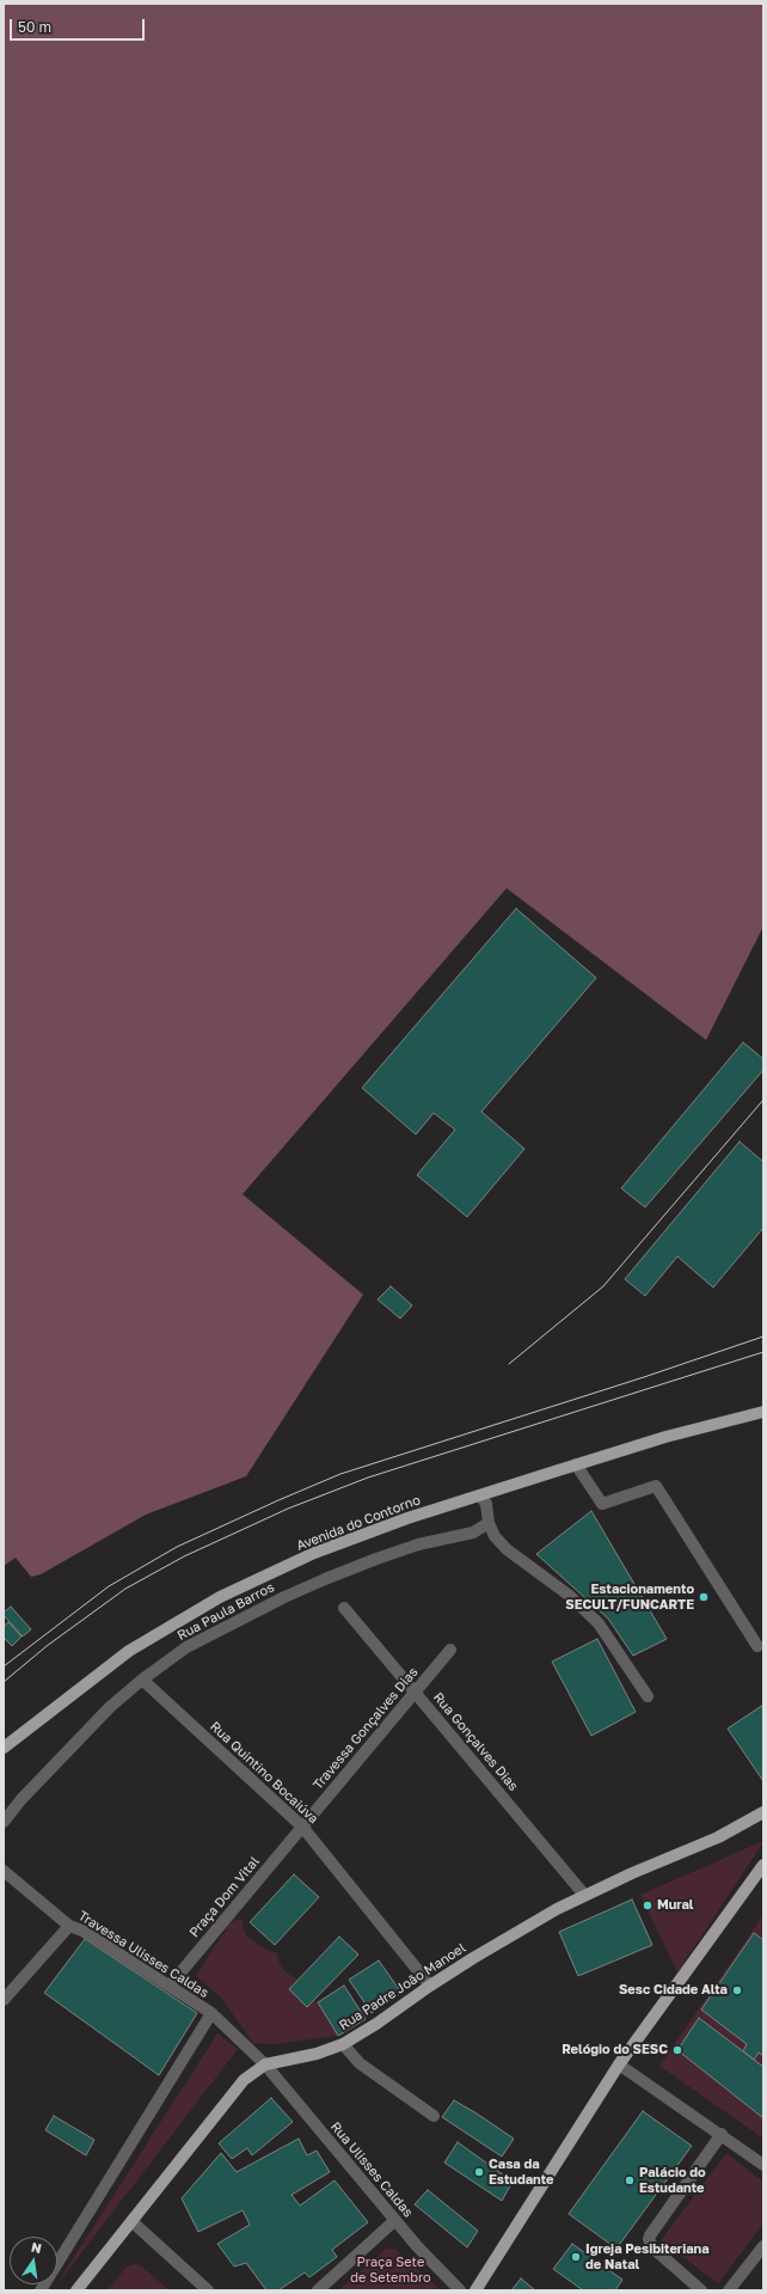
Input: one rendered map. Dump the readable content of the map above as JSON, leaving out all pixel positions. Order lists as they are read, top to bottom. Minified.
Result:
{"streets":{"main road":["Avenida do Contorno","Rua Padre João Manoel"],"street":["Rua Paula Barros","Travessa Gonçalves Dias","Rua Gonçalves Dias","Rua Quintino Bocaiúva","Praça Dom Vital","Travessa Ulisses Caldas","Rua Ulisses Caldas"]},"crossings":[["Rua Paula Barros","Rua Quintino Bocaiúva"],["Travessa Gonçalves Dias","Rua Gonçalves Dias"],["Travessa Gonçalves Dias","Rua Quintino Bocaiúva"],["Travessa Gonçalves Dias","Praça Dom Vital"],["Rua Gonçalves Dias","Rua Padre João Manoel"],["Rua Quintino Bocaiúva","Praça Dom Vital"],["Rua Quintino Bocaiúva","Rua Padre João Manoel"],["Praça Dom Vital","Travessa Ulisses Caldas"],["Travessa Ulisses Caldas","Rua Padre João Manoel"],["Travessa Ulisses Caldas","Rua Ulisses Caldas"],["Rua Padre João Manoel","Rua Ulisses Caldas"]],"parks":["Praça Sete de Setembro"],"places":["Estacionamento SECULT/FUNCARTE","Mural","Sesc Cidade Alta","Relógio do SESC","Casa da Estudante","Palácio do Estudante","Igreja Pesibiteriana de Natal"],"scale_bar":"50 m","north":"top"}
